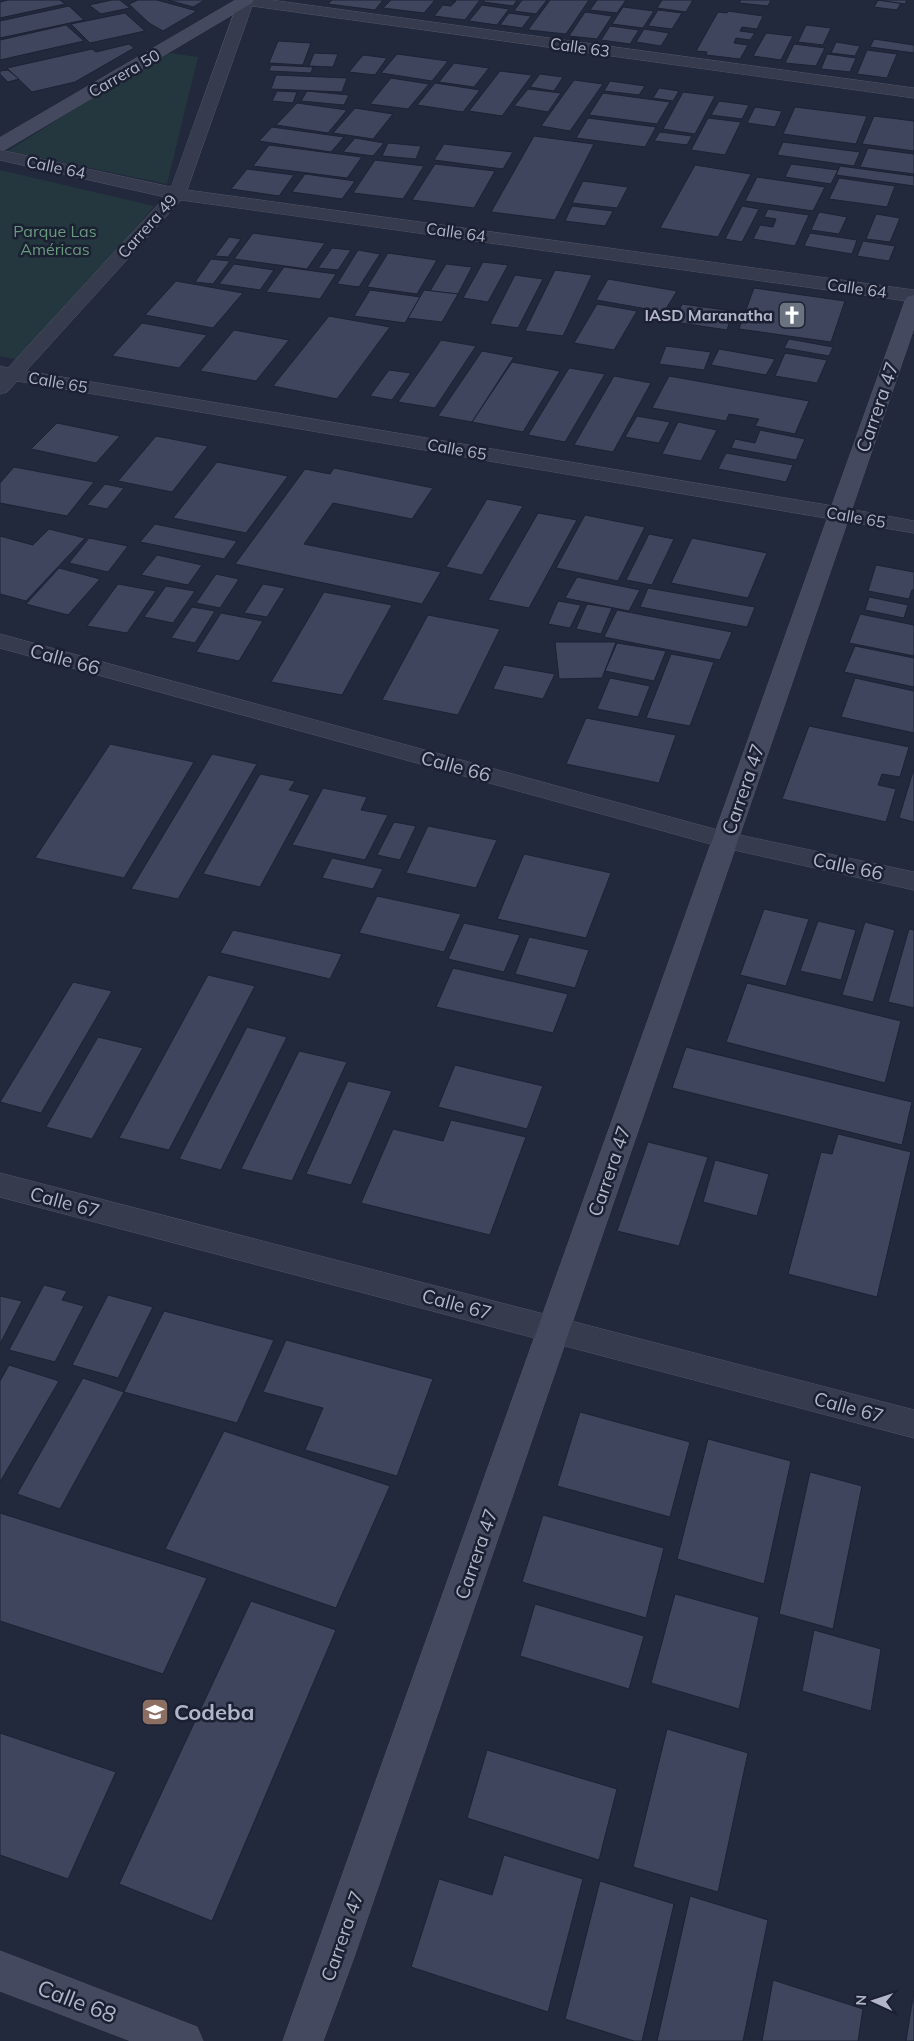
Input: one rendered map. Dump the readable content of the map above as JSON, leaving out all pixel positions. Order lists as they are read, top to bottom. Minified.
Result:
{"streets":{"street":["Calle 63","Carrera 50","Calle 64","Carrera 49","Calle 65","Carrera 47","Calle 66","Calle 67","Calle 68"]},"crossings":[["Calle 63","Carrera 50"],["Calle 63","Carrera 49"],["Carrera 50","Carrera 49"],["Calle 64","Carrera 49"],["Carrera 49","Calle 65"],["Calle 65","Carrera 47"],["Carrera 47","Calle 66"],["Carrera 47","Calle 67"]],"parks":["Parque Las Américas"],"places":{"church":["IASD Maranatha"],"school or university":["Codeba"]},"north":"left"}
